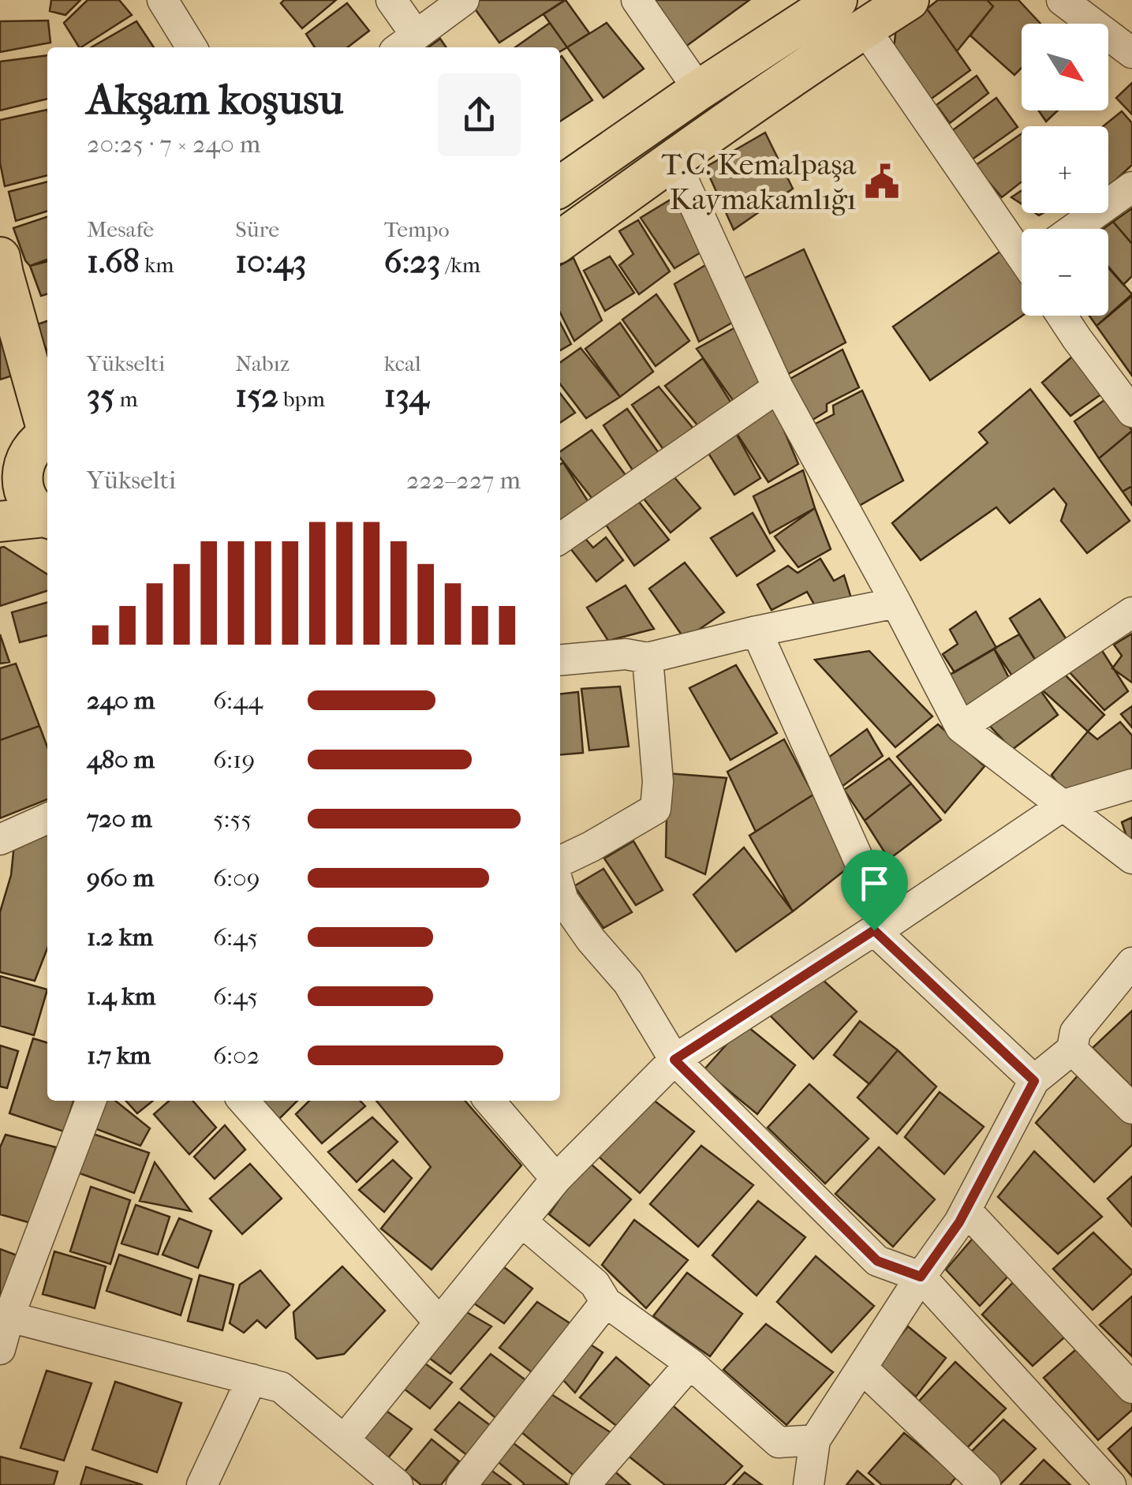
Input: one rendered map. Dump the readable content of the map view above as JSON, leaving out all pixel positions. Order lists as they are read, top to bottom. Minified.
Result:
{"places":{"public building":["T.C. Kemalpaşa Kaymakamlığı"]},"north":"bottom right","page":{"map_buttons":["+","−"],"heading":["Akşam koşusu","20:25 · 7 × 240 m"],"stats":[["Mesafe","1.68 km"],["Süre","10:43"],["Tempo","6:23 /km"],["Yükselti","35 m"],["Nabız","152 bpm"],["kcal","134"]],"chart":["Yükselti","222–227 m"],"list":[{"name":"240 m","note":"6:44"},{"name":"480 m","note":"6:19"},{"name":"720 m","note":"5:55"},{"name":"960 m","note":"6:09"},{"name":"1.2 km","note":"6:45"},{"name":"1.4 km","note":"6:45"},{"name":"1.7 km","note":"6:02"}]}}
